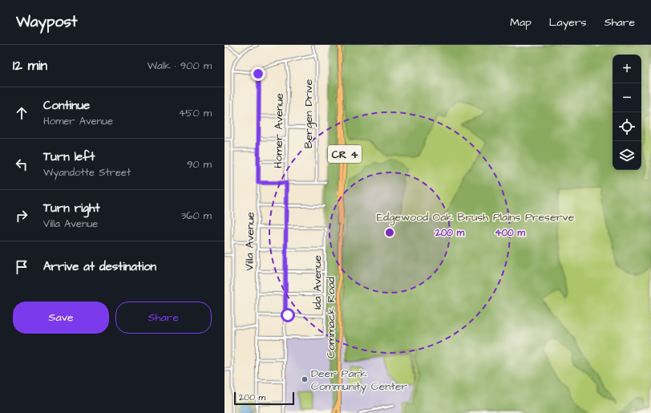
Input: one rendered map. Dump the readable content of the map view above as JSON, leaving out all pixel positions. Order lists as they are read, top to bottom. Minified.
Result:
{"streets":{"main road":["CR 4","Commack Road"],"street":["Bergen Drive","Homer Avenue","Villa Avenue","Ida Avenue"]},"crossings":[["Homer Avenue","Ida Avenue"]],"parks":["Edgewood Oak Brush Plains Preserve"],"places":["Deer Park Community Center"],"scale_bar":"200 m","page":{"header":"Waypost","nav":["Map","Layers","Share"],"heading":["12 min","Walk · 900 m"],"map_buttons":["+","−"],"list":[["Continue","Homer Avenue","450 m"],["Turn left","Wyandotte Street","90 m"],["Turn right","Villa Avenue","360 m"],"Arrive at destination"],"buttons":["Save","Share"],"scale":"200 m"},"rings":["200 m","400 m"]}
